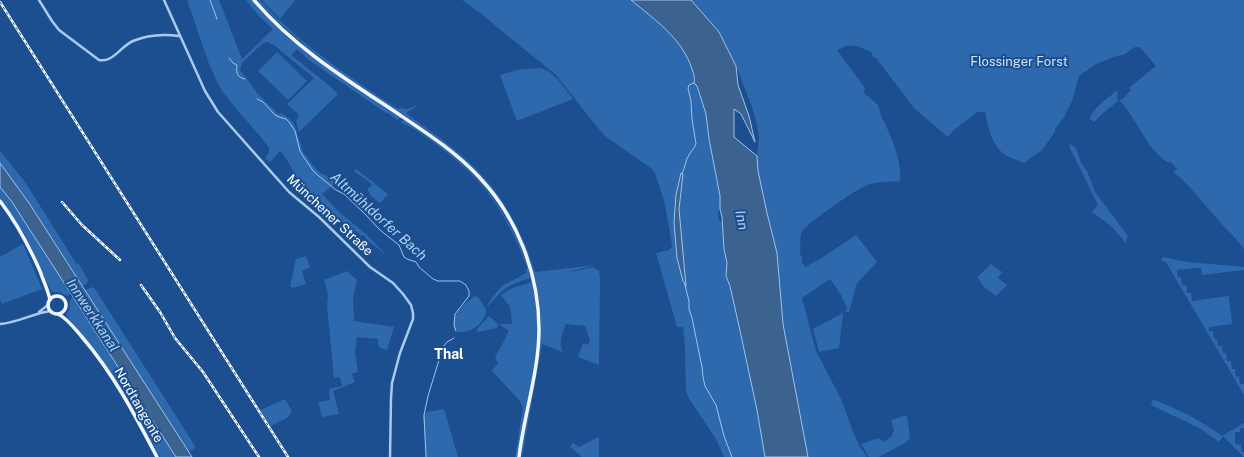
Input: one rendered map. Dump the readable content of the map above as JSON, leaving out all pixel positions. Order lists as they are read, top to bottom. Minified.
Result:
{"streets":{"main road":["Nordtangente"],"street":["Münchener Straße"]},"districts":["Thal"],"water":["Altmühldorfer Bach","Inn","Innwerkkanal"],"parks":["Flossinger Forst"]}
